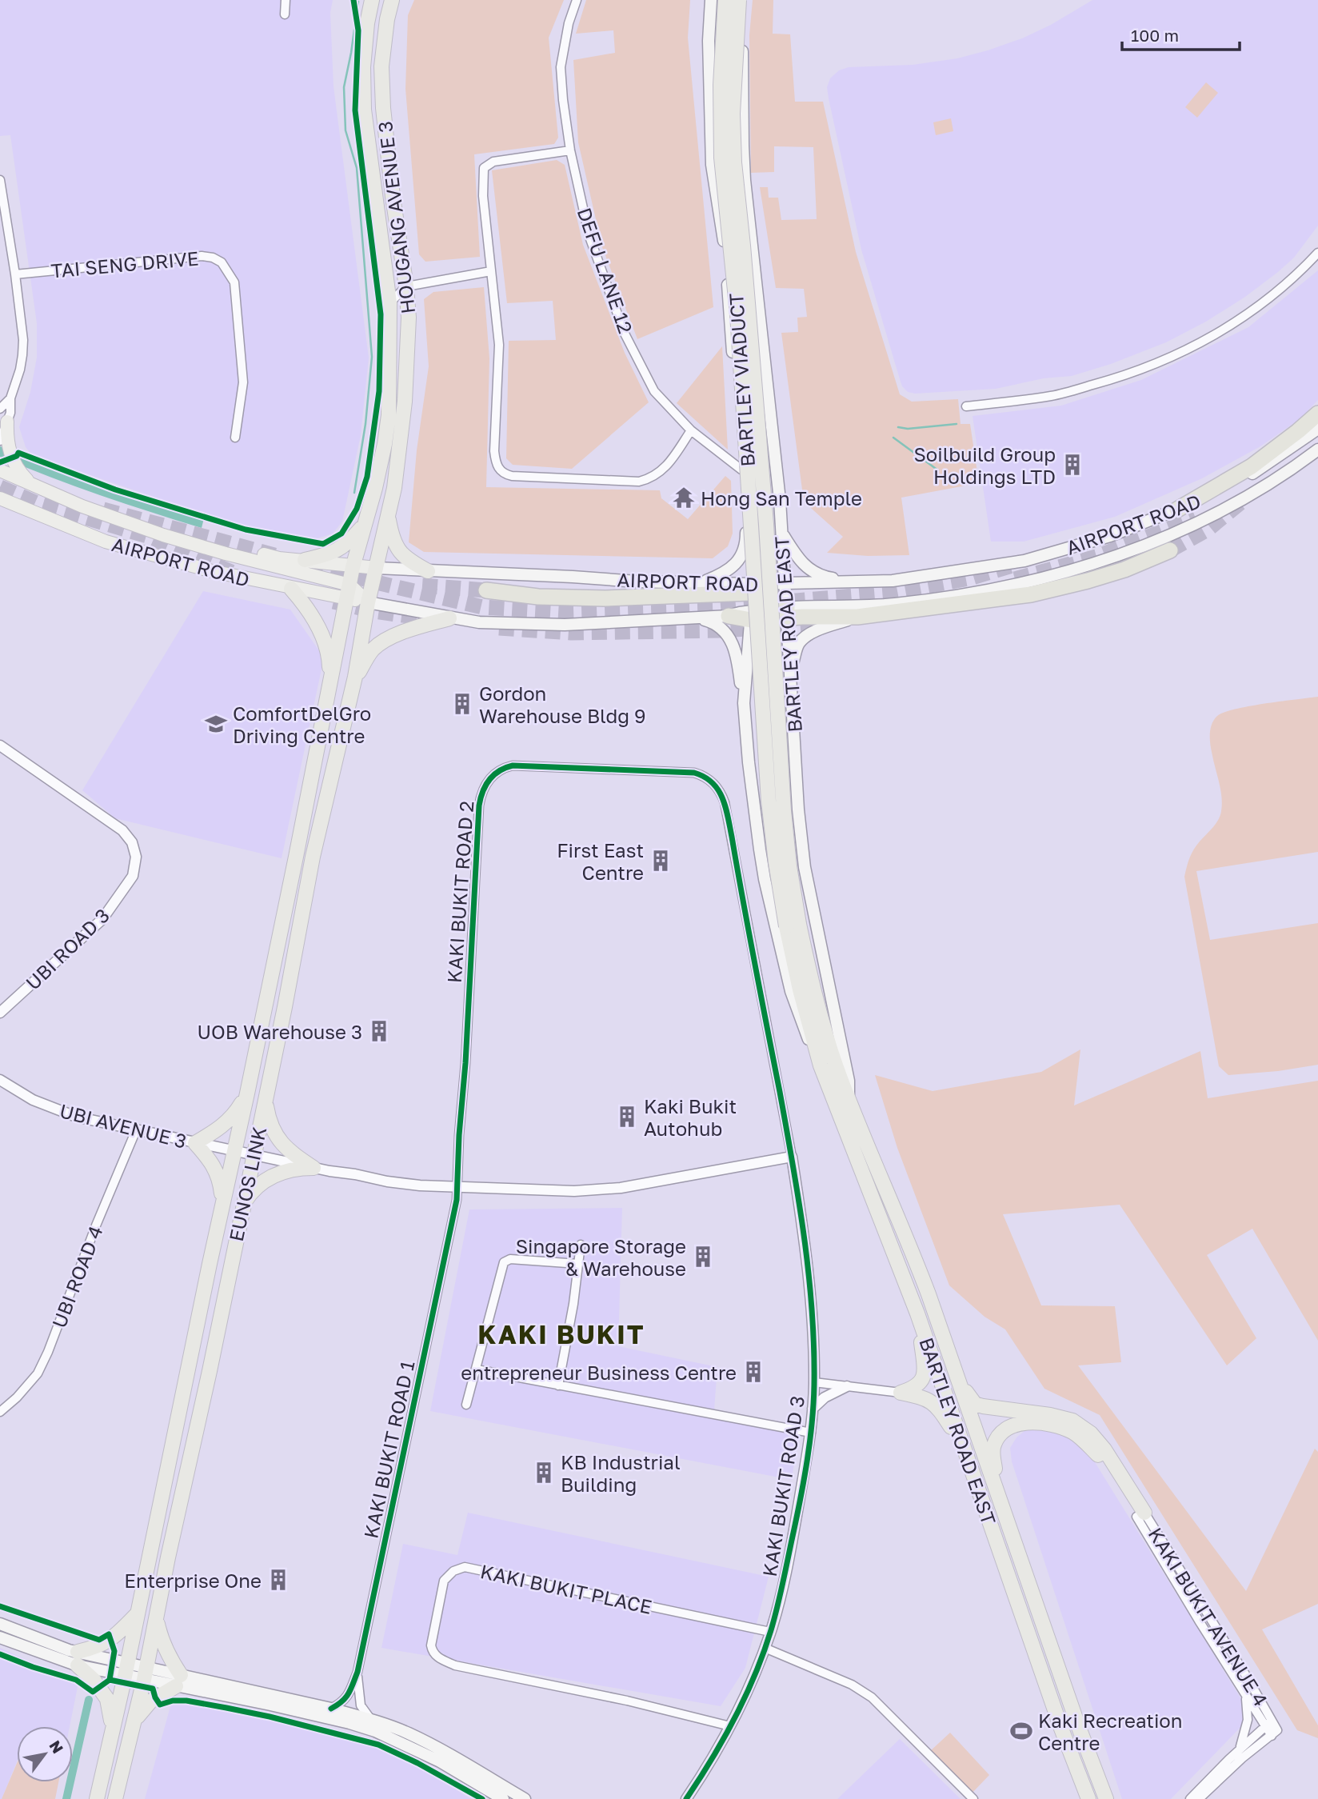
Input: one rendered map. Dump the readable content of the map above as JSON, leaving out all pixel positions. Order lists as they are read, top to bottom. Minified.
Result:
{"streets":{"highway":["HOUGANG AVENUE 3","BARTLEY VIADUCT","BARTLEY ROAD EAST","EUNOS LINK"],"main road":["AIRPORT ROAD"],"street":["TAI SENG DRIVE","DEFU LANE 12","KAKI BUKIT ROAD 2","UBI ROAD 3","UBI AVENUE 3","UBI ROAD 4","KAKI BUKIT ROAD 1","KAKI BUKIT ROAD 3","KAKI BUKIT PLACE","KAKI BUKIT AVENUE 4"]},"crossings":[["HOUGANG AVENUE 3","AIRPORT ROAD"],["HOUGANG AVENUE 3","EUNOS LINK"],["DEFU LANE 12","BARTLEY ROAD EAST"],["BARTLEY VIADUCT","BARTLEY ROAD EAST"],["AIRPORT ROAD","BARTLEY ROAD EAST"],["AIRPORT ROAD","EUNOS LINK"],["KAKI BUKIT ROAD 2","UBI AVENUE 3"],["KAKI BUKIT ROAD 2","KAKI BUKIT ROAD 1"],["KAKI BUKIT ROAD 2","KAKI BUKIT ROAD 3"],["UBI AVENUE 3","EUNOS LINK"],["UBI AVENUE 3","UBI ROAD 4"],["UBI AVENUE 3","KAKI BUKIT ROAD 1"],["UBI AVENUE 3","KAKI BUKIT ROAD 3"],["KAKI BUKIT ROAD 3","KAKI BUKIT PLACE"]],"districts":["KAKI BUKIT"],"places":{"building":["Soilbuild Group Holdings LTD","Gordon Warehouse Bldg 9","First East Centre","UOB Warehouse 3","Kaki Bukit Autohub","Singapore Storage & Warehouse","entrepreneur Business Centre","KB Industrial Building","Enterprise One"],"temple":["Hong San Temple"],"school or university":["ComfortDelGro Driving Centre"],"sports":["Kaki Recreation Centre"]},"scale_bar":"100 m","north":"top right"}
